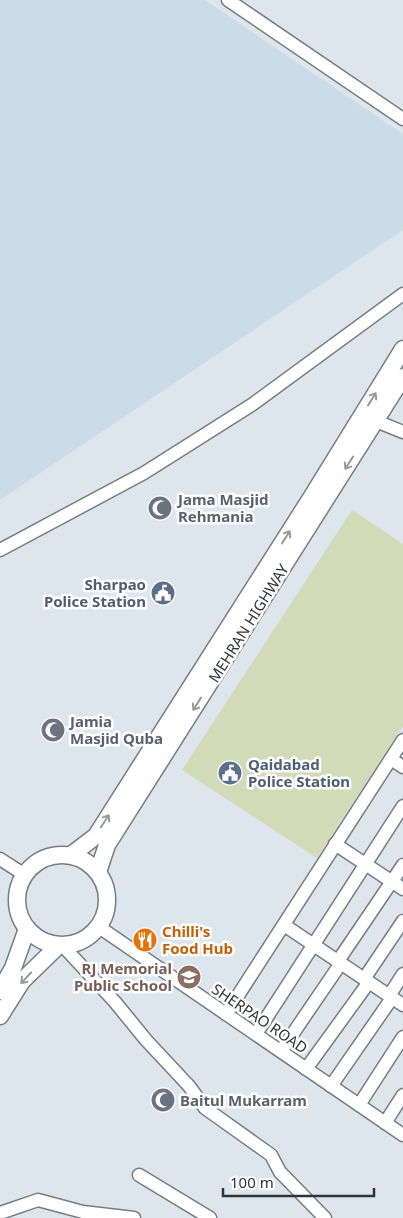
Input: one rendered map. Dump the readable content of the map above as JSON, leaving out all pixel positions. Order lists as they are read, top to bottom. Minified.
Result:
{"streets":{"main road":["MEHRAN HIGHWAY"],"street":["SHERPAO ROAD"]},"crossings":[["MEHRAN HIGHWAY","SHERPAO ROAD"]],"places":{"mosque":["Jama Masjid Rehmania","Jamia Masjid Quba","Baitul Mukarram"],"public building":["Sharpao Police Station","Qaidabad Police Station"],"restaurant":["Chilli's Food Hub"],"school or university":["RJ Memorial Public School"]},"scale_bar":"100 m"}
